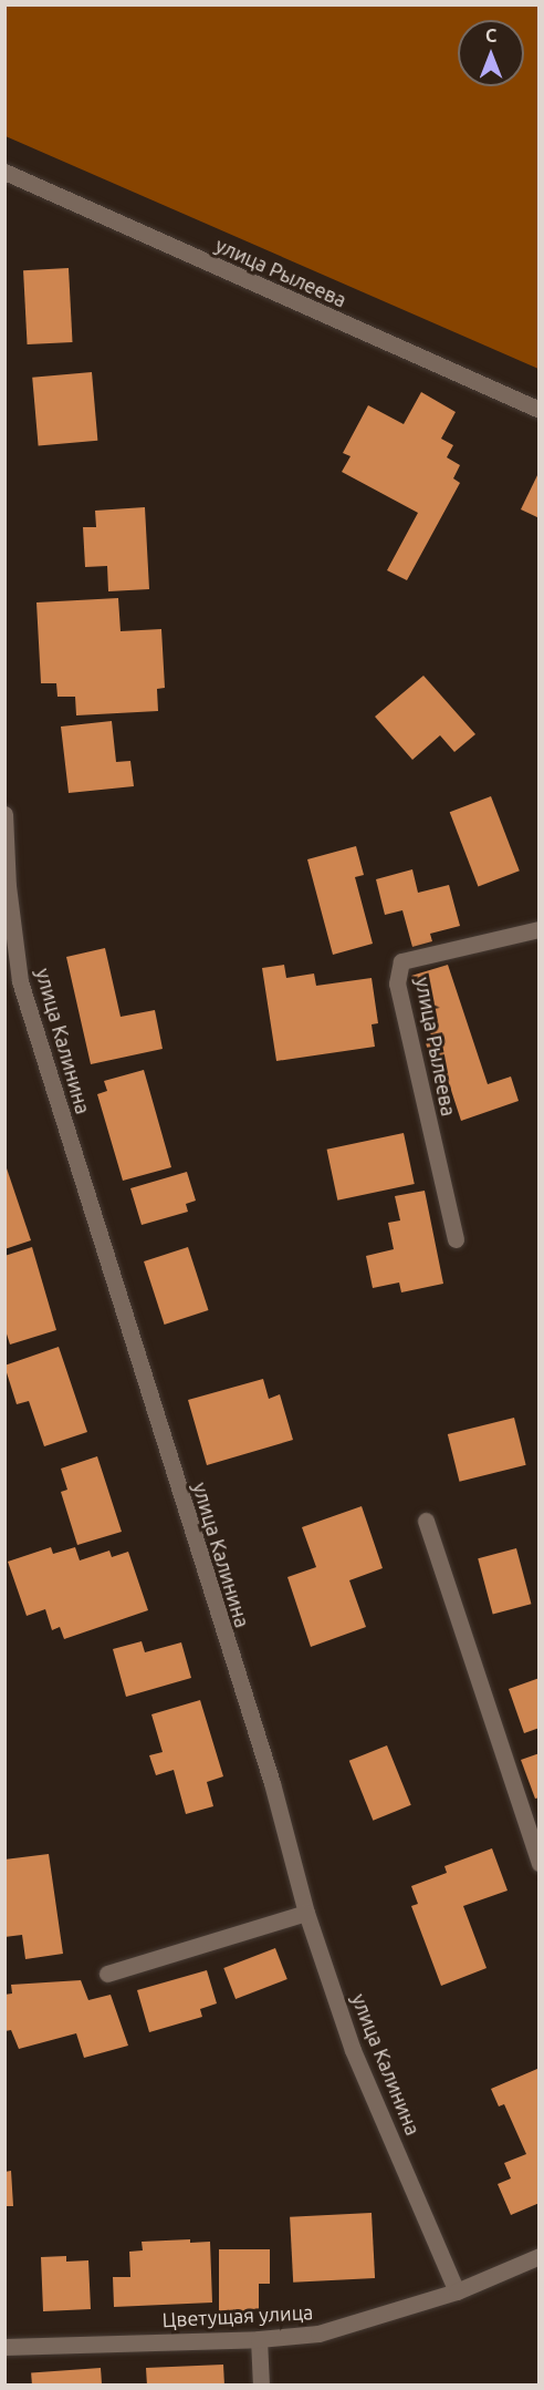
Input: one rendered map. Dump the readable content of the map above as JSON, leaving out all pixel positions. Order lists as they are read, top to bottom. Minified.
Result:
{"streets":{"street":["улица Рылеева","улица Калинина","Цветущая улица"]},"crossings":[["улица Калинина","Цветущая улица"]],"north":"top"}
